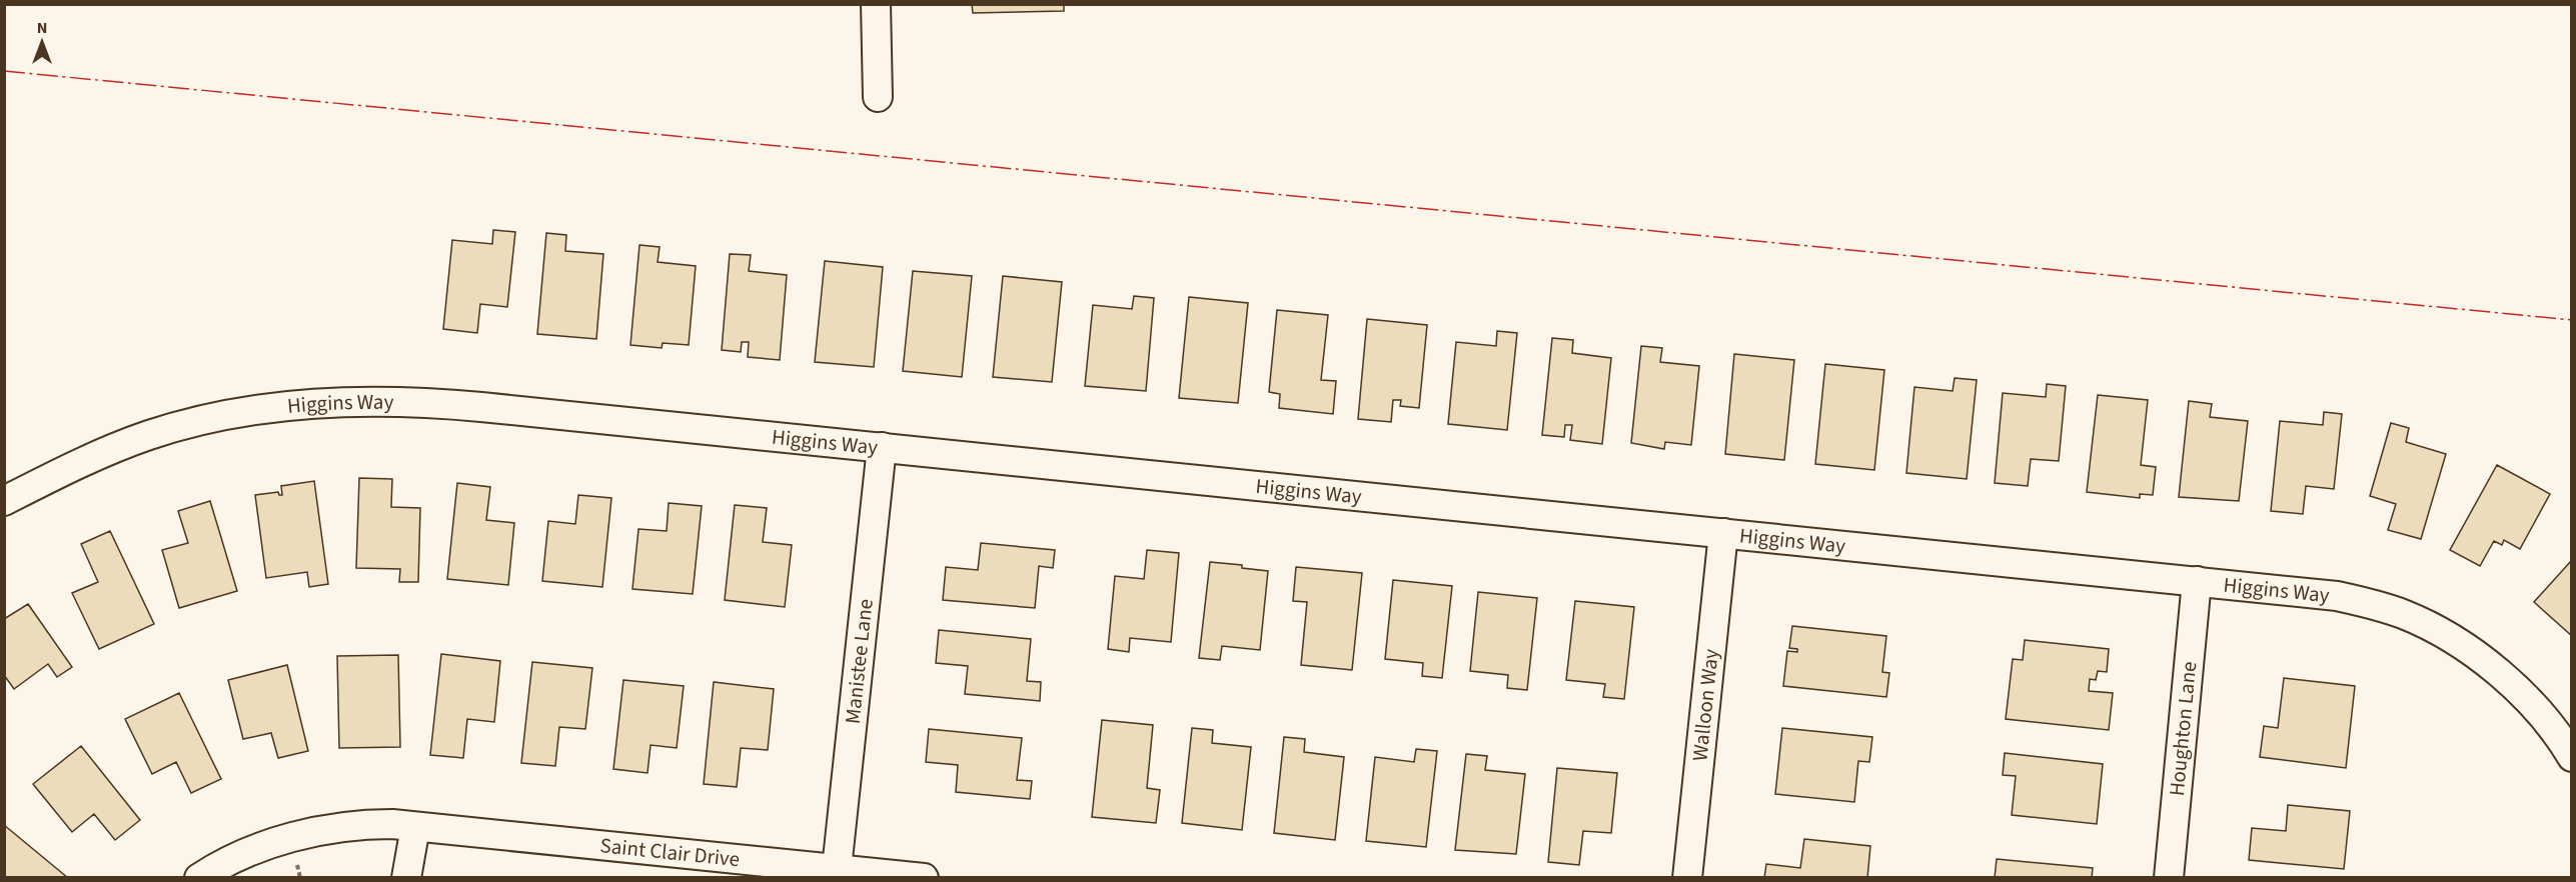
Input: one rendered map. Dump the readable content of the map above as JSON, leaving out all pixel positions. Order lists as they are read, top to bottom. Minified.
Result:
{"streets":{"street":["Higgins Way","Manistee Lane","Walloon Way","Houghton Lane","Saint Clair Drive"]},"crossings":[["Higgins Way","Manistee Lane"],["Higgins Way","Walloon Way"],["Higgins Way","Houghton Lane"],["Manistee Lane","Saint Clair Drive"]],"north":"top"}
